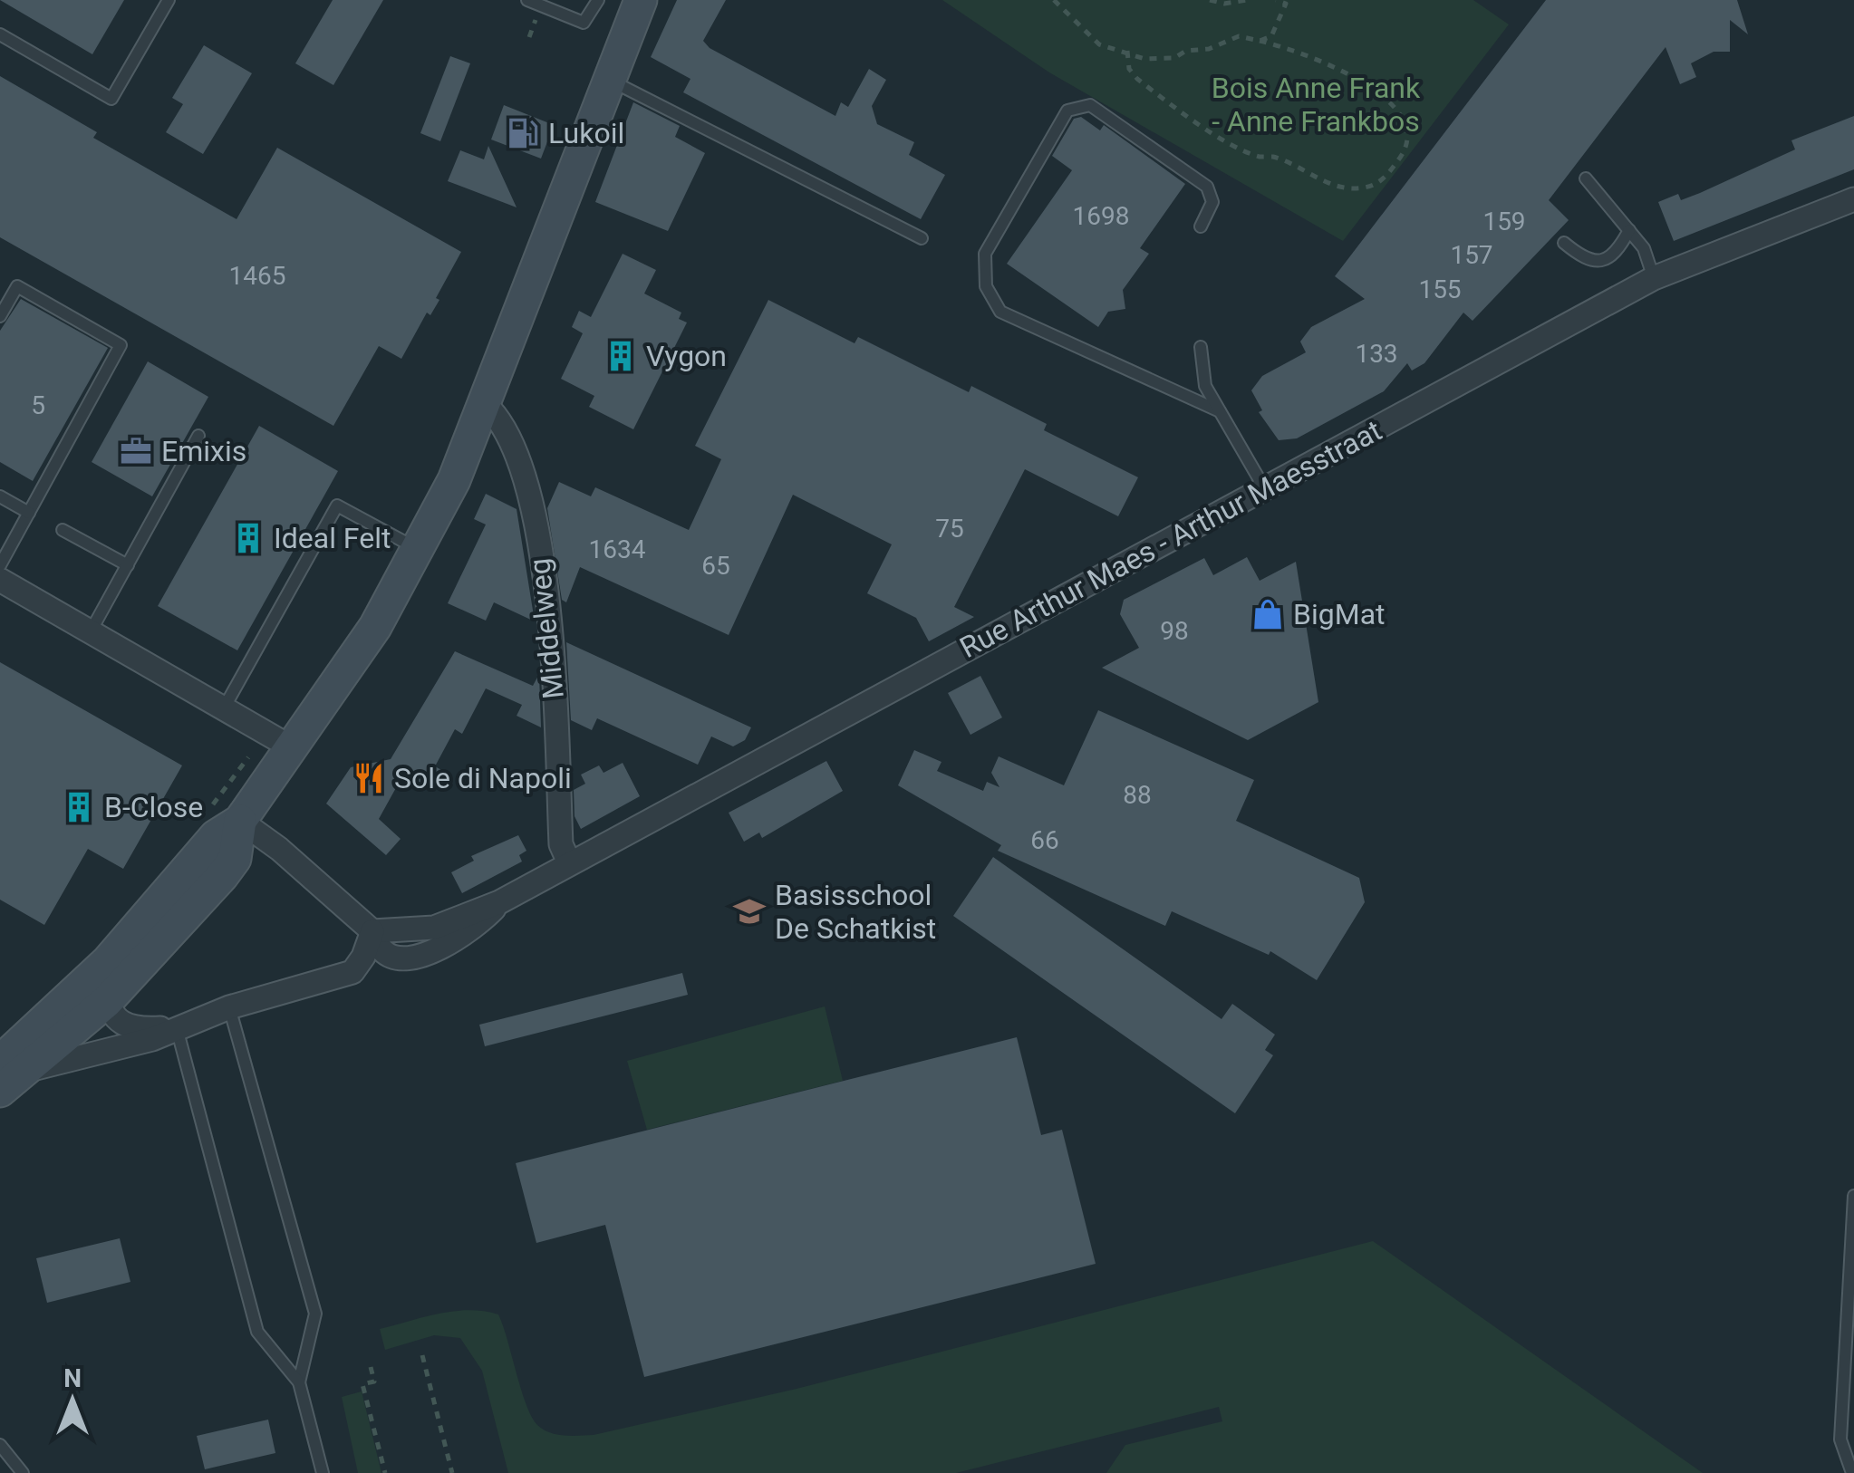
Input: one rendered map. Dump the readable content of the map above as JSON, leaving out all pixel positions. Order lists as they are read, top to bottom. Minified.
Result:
{"streets":{"street":["Rue Arthur Maes - Arthur Maesstraat","Middelweg"]},"crossings":[["Rue Arthur Maes - Arthur Maesstraat","Middelweg"]],"parks":["Bois Anne Frank - Anne Frankbos"],"places":{"fuel station":["Lukoil"],"building":["Vygon","Ideal Felt","B-Close"],"office":["Emixis"],"shop":["BigMat"],"restaurant":["Sole di Napoli"],"school or university":["Basisschool De Schatkist"]},"house_numbers":["1698","159","157","1465","155","133","5","75","1634","65","98","88","66"],"north":"top"}
